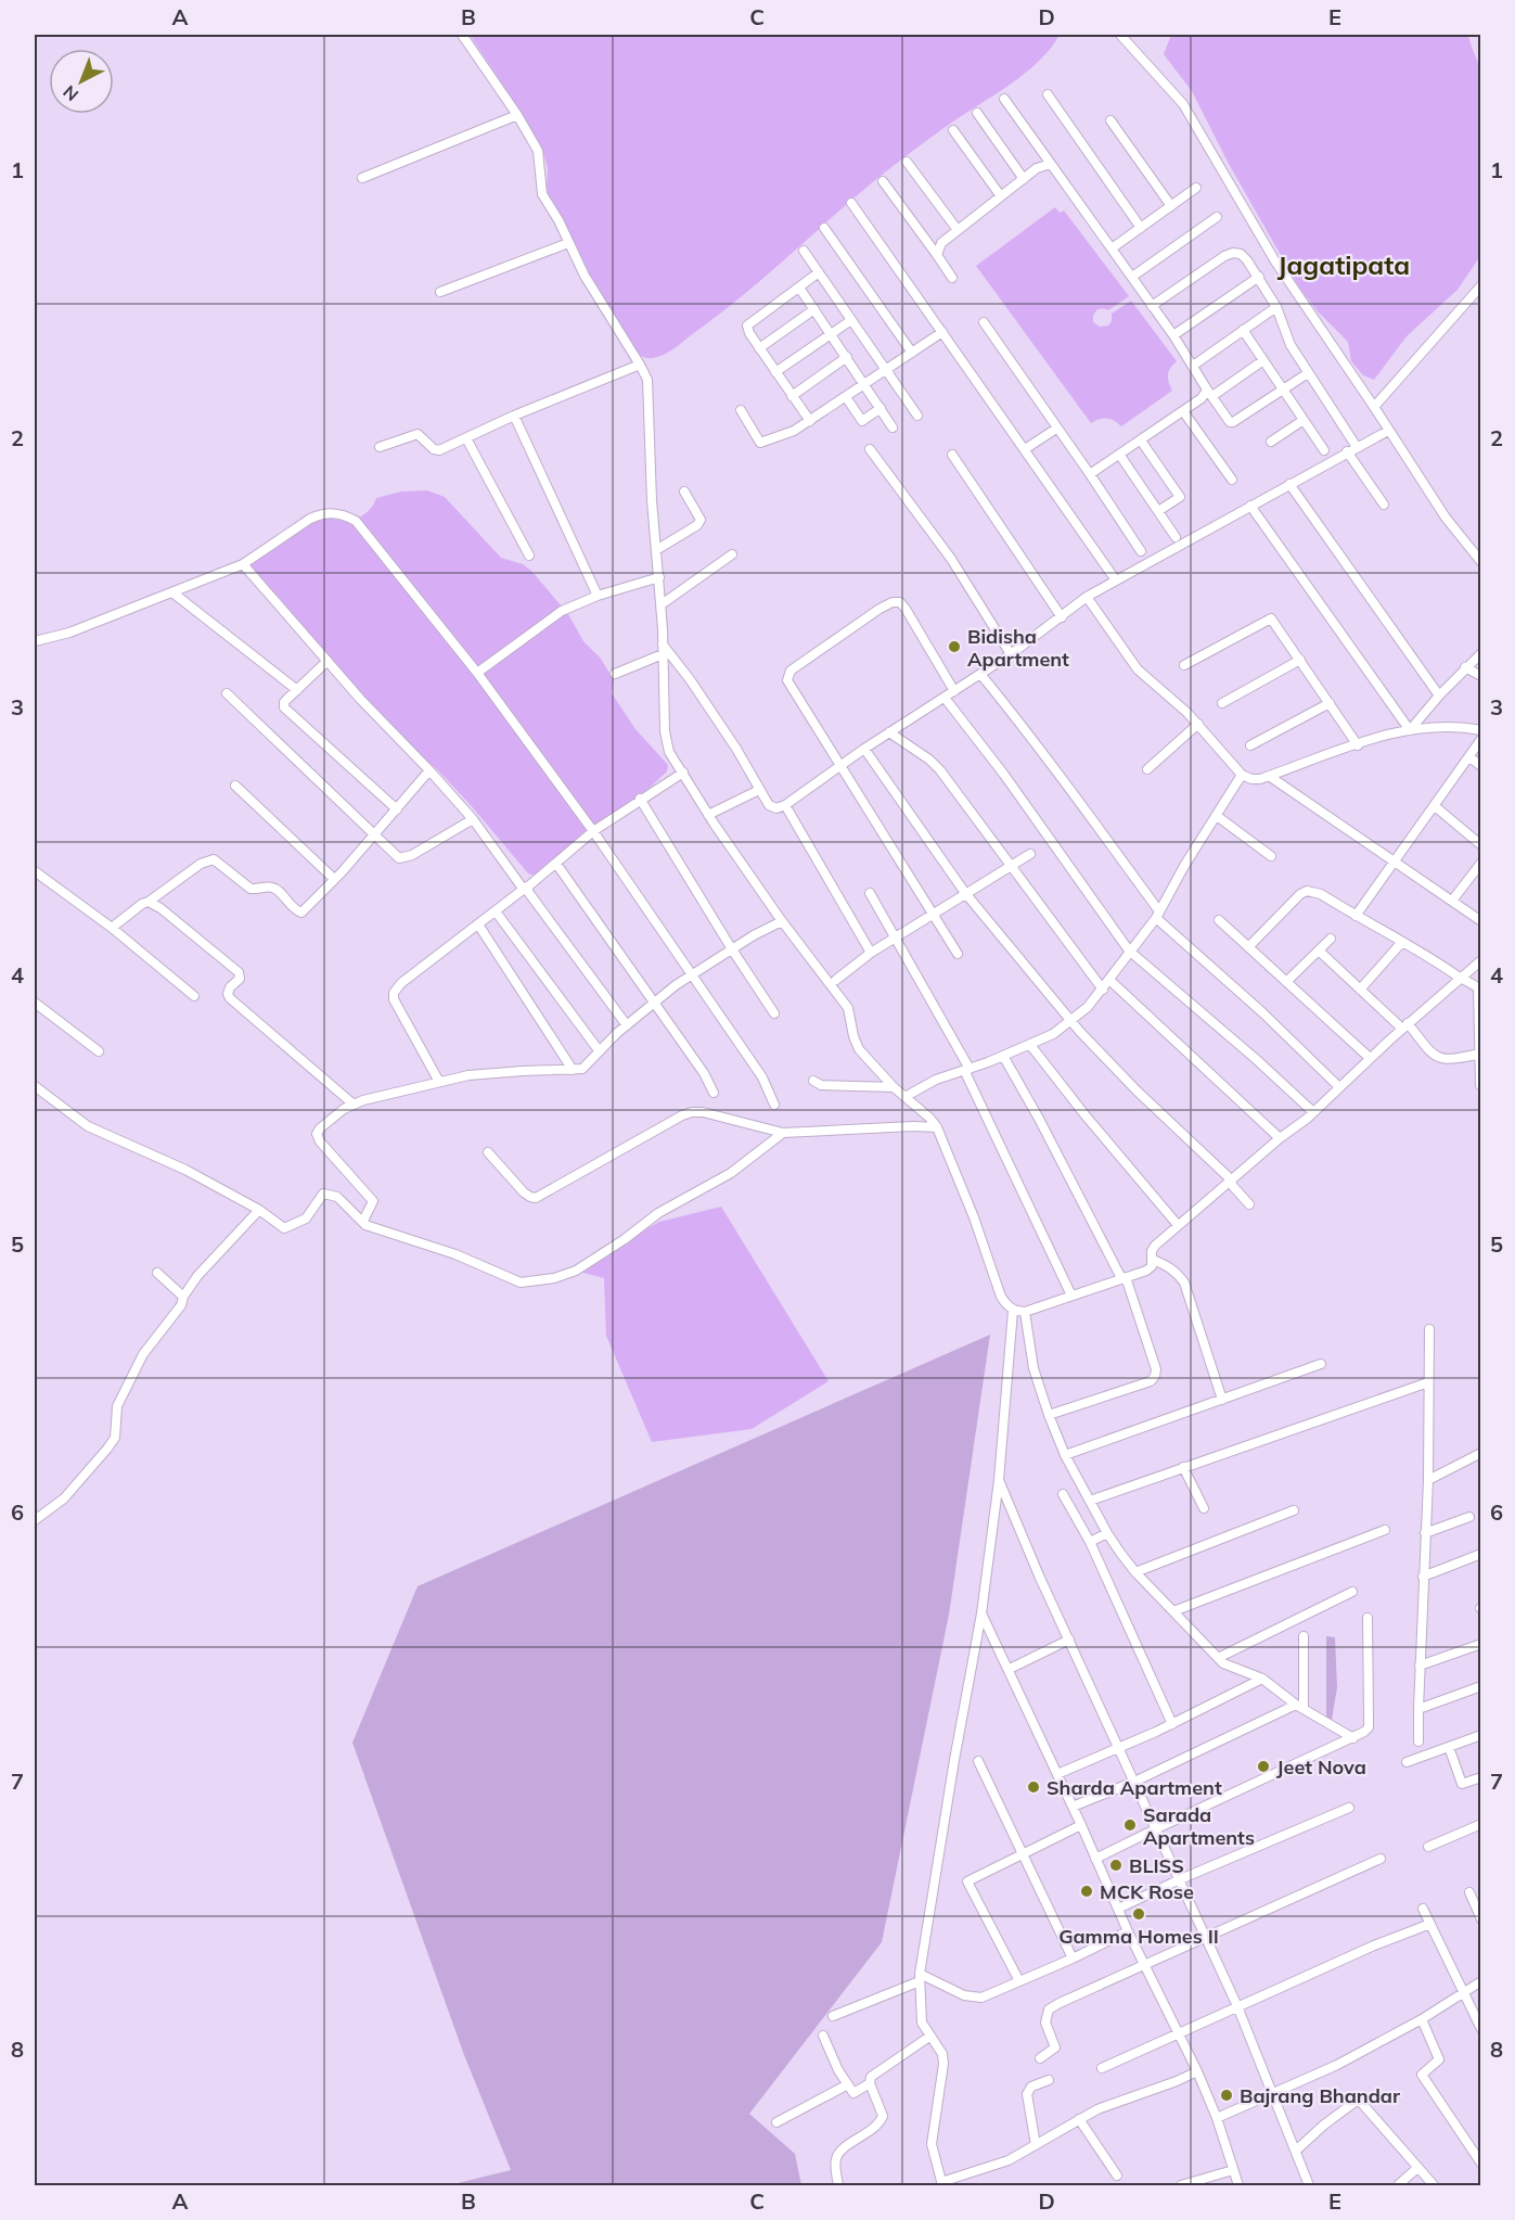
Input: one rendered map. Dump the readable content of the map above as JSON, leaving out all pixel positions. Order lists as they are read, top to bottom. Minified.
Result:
{"districts":["Jagatipata"],"places":["Bidisha Apartment","Jeet Nova","Sharda Apartment","Sarada Apartments","BLISS","MCK Rose","Gamma Homes II","Bajrang Bhandar"],"north":"bottom left","grid":{"columns":["A","B","C","D","E"],"rows":["1","2","3","4","5","6","7","8"]}}
